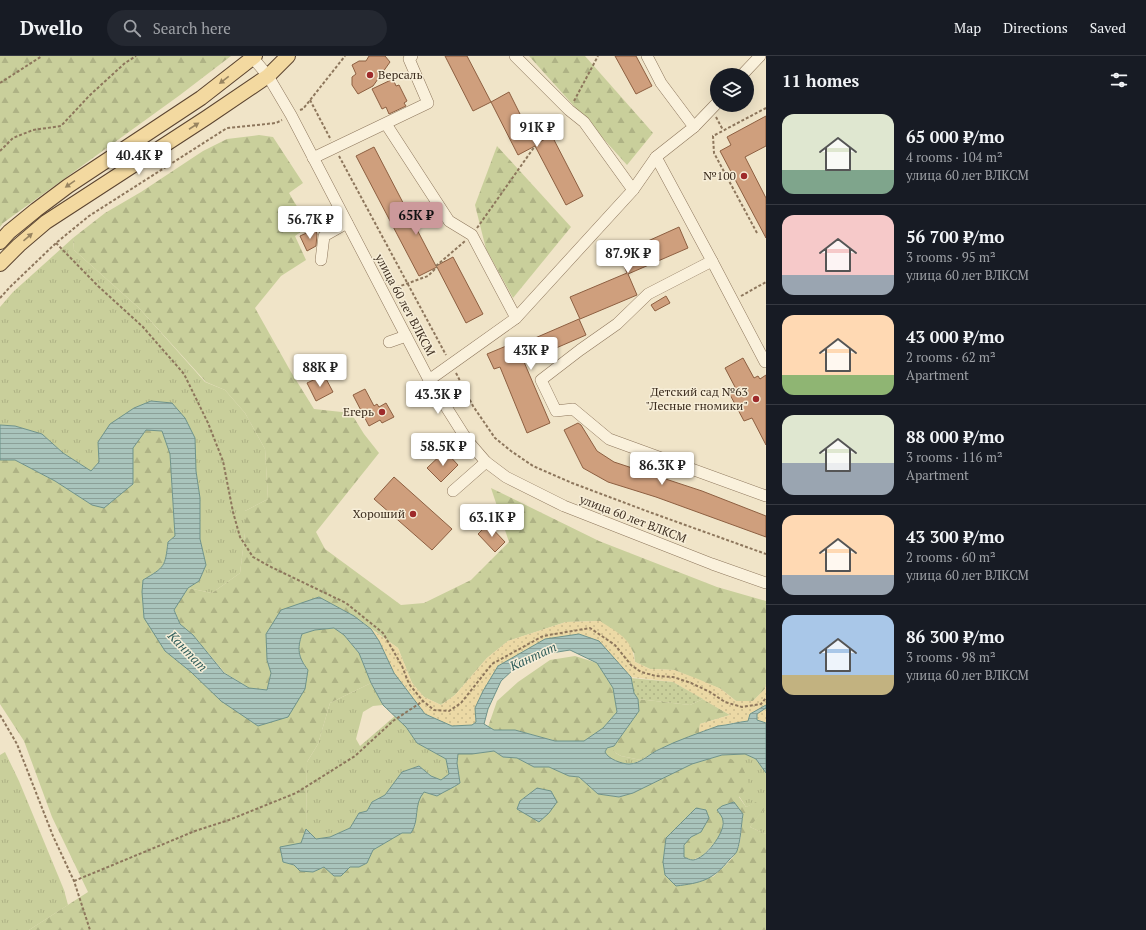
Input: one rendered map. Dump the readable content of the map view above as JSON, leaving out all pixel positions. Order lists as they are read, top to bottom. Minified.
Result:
{"streets":{"street":["улица 60 лет ВЛКСМ"]},"water":["Кантат"],"places":["Версаль","№100","Детский сад №63 \"Лесные гномики\"","Егерь","Хороший"],"page":{"header":"Dwello","search":"Search here","nav":["Map","Directions","Saved"],"heading":"11 homes","list":[{"name":"65 000 ₽/mo","note":"4 rooms · 104 m² · улица 60 лет ВЛКСМ"},{"name":"56 700 ₽/mo","note":"3 rooms · 95 m² · улица 60 лет ВЛКСМ"},{"name":"43 000 ₽/mo","note":"2 rooms · 62 m² · Apartment"},{"name":"88 000 ₽/mo","note":"3 rooms · 116 m² · Apartment"},{"name":"43 300 ₽/mo","note":"2 rooms · 60 m² · улица 60 лет ВЛКСМ"},{"name":"86 300 ₽/mo","note":"3 rooms · 98 m² · улица 60 лет ВЛКСМ"}],"price":["91K ₽","40.4K ₽","65K ₽","56.7K ₽","87.9K ₽","43K ₽","88K ₽","43.3K ₽","58.5K ₽","86.3K ₽","63.1K ₽"]}}
